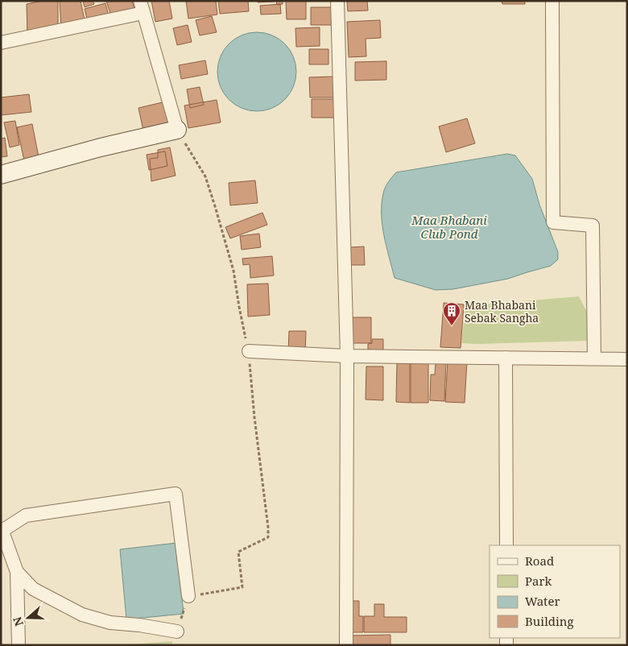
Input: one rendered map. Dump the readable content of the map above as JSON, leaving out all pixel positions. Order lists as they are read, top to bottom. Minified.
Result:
{"water":["Maa Bhabani Club Pond"],"places":{"building":["Maa Bhabani Sebak Sangha"]},"legend":["Road","Park","Water","Building"],"north":"left"}
